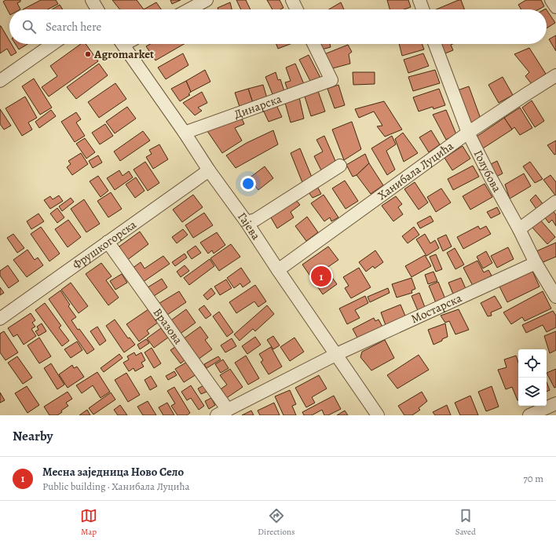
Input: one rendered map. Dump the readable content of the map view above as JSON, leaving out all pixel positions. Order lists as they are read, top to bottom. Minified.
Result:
{"streets":{"street":["Динарска","Ханибала Луцића","Голубова","Гајева","Фрушкогорска","Мостарска","Вразова"]},"crossings":[["Динарска","Гајева"],["Ханибала Луцића","Голубова"],["Ханибала Луцића","Гајева"],["Голубова","Мостарска"],["Гајева","Фрушкогорска"],["Гајева","Мостарска"],["Фрушкогорска","Вразова"],["Мостарска","Вразова"]],"places":["Agromarket"],"page":{"search":"Search here","pins":"1","heading":"Nearby","list":[{"mark":"1","name":"Месна заједница Ново Село","note":"Public building · Ханибала Луцића","value":"70 m"}],"nav":["Map","Directions","Saved"]}}
